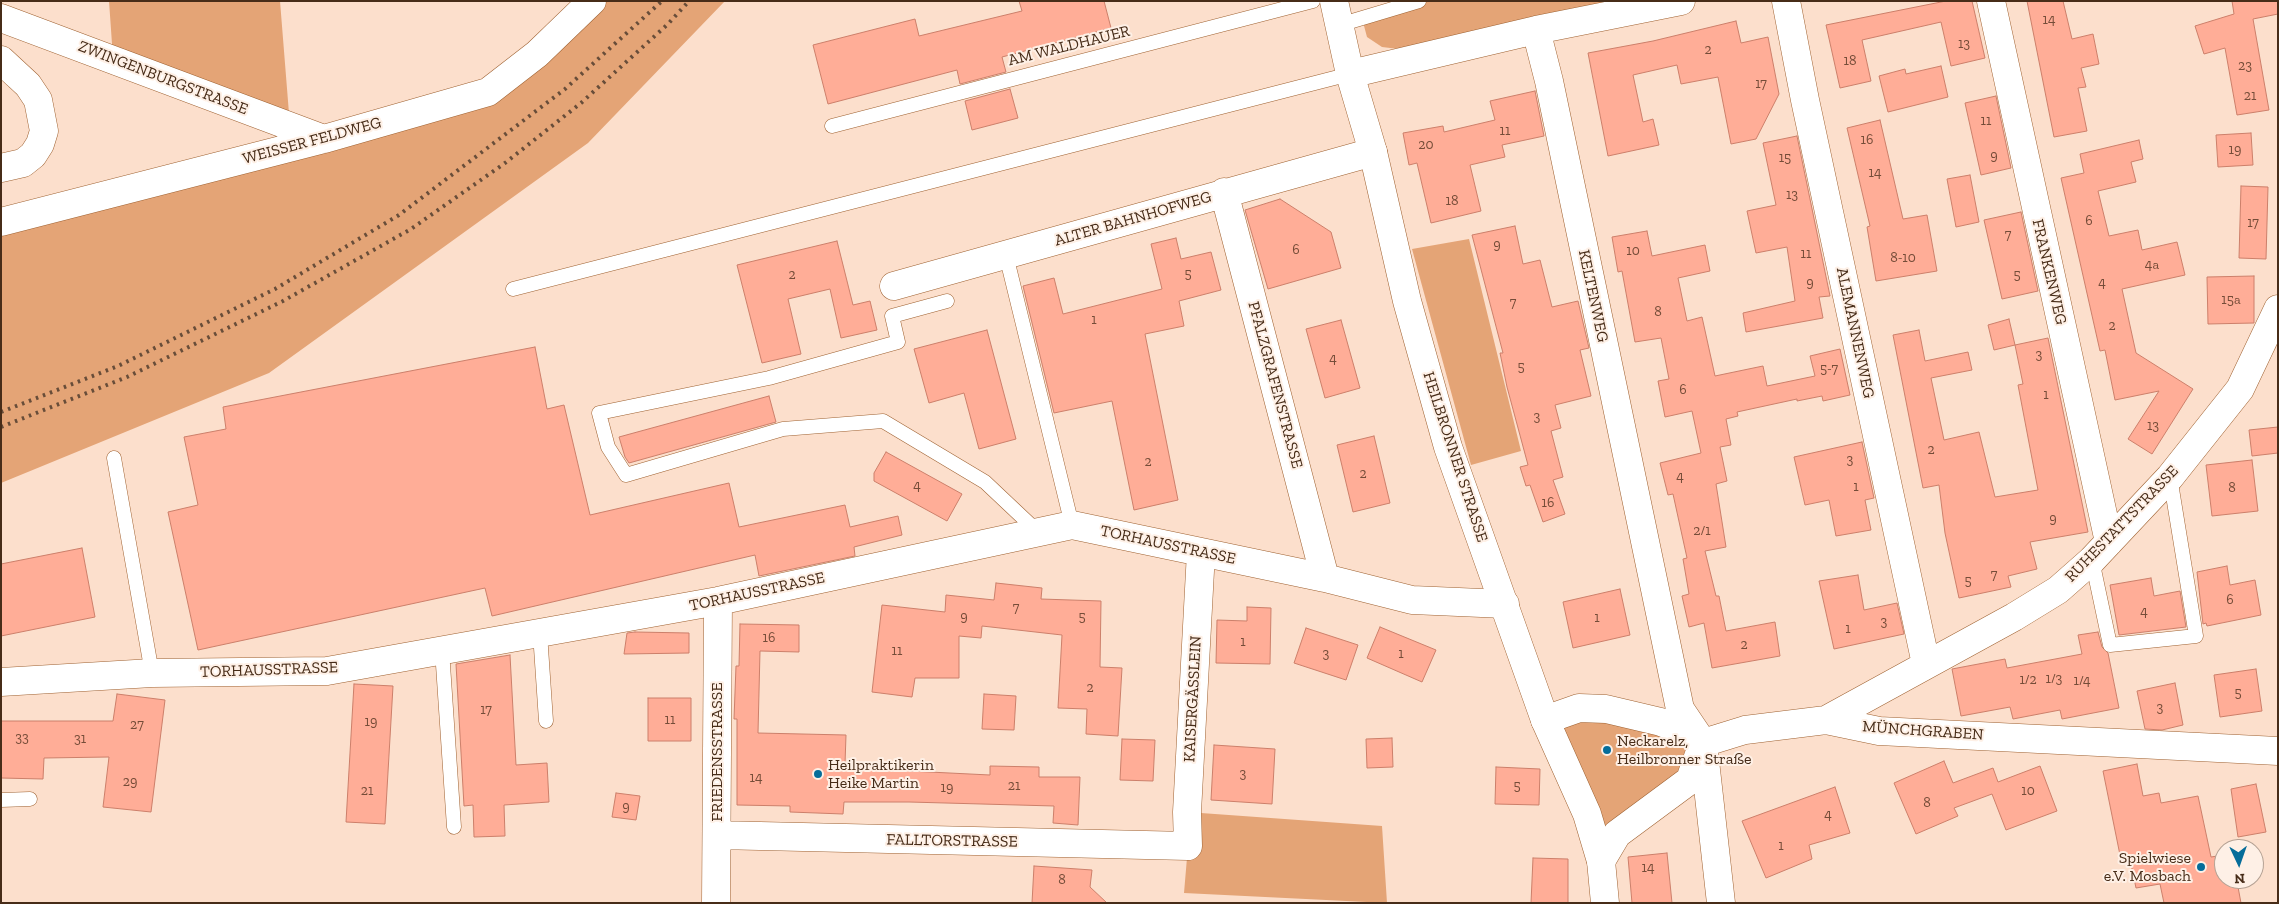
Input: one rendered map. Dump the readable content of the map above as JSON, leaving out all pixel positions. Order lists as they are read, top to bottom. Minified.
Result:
{"streets":{"street":["ZWINGENBURGSTRASSE","WEISSER FELDWEG","ALTER BAHNHOFWEG","FRANKENWEG","KELTENWEG","ALEMANNENWEG","PFALZGRAFENSTRASSE","HEILBRONNER STRASSE","RUHESTATTSTRASSE","TORHAUSSTRASSE","KAISERGÄSSLEIN","MÜNCHGRABEN","FRIEDENSSTRASSE","FALLTORSTRASSE"],"lane":["AM WALDHAUER"]},"crossings":[["ZWINGENBURGSTRASSE","WEISSER FELDWEG"],["ALTER BAHNHOFWEG","PFALZGRAFENSTRASSE"],["ALTER BAHNHOFWEG","HEILBRONNER STRASSE"],["FRANKENWEG","RUHESTATTSTRASSE"],["KELTENWEG","MÜNCHGRABEN"],["ALEMANNENWEG","RUHESTATTSTRASSE"],["PFALZGRAFENSTRASSE","TORHAUSSTRASSE"],["HEILBRONNER STRASSE","TORHAUSSTRASSE"],["RUHESTATTSTRASSE","MÜNCHGRABEN"],["TORHAUSSTRASSE","KAISERGÄSSLEIN"],["TORHAUSSTRASSE","FRIEDENSSTRASSE"],["KAISERGÄSSLEIN","FALLTORSTRASSE"],["FRIEDENSSTRASSE","FALLTORSTRASSE"]],"places":["Neckarelz, Heilbronner Straße","Heilpraktikerin Heike Martin","Spielwiese e.V. Mosbach"],"house_numbers":["14","13","2","18","23","17","21","11","11","16","20","19","9","15","14","13","18","6","17","7","9","6","10","11","8-10","4a","5","2","5","9","4","15a","7","8","1","2","3","4","5","5-7","6","1","3","13","2","3","2","2","4","4","1","8","16","9","2/1","7","5","6","7","4","9","5","1","3","1","16","1","2","11","3","1","1/3","1/2","1/4","2","5","3","17","11","19","27","33","31","3","14","29","21","5","19","21","10","8","9","4","1","14","8"],"north":"bottom"}
